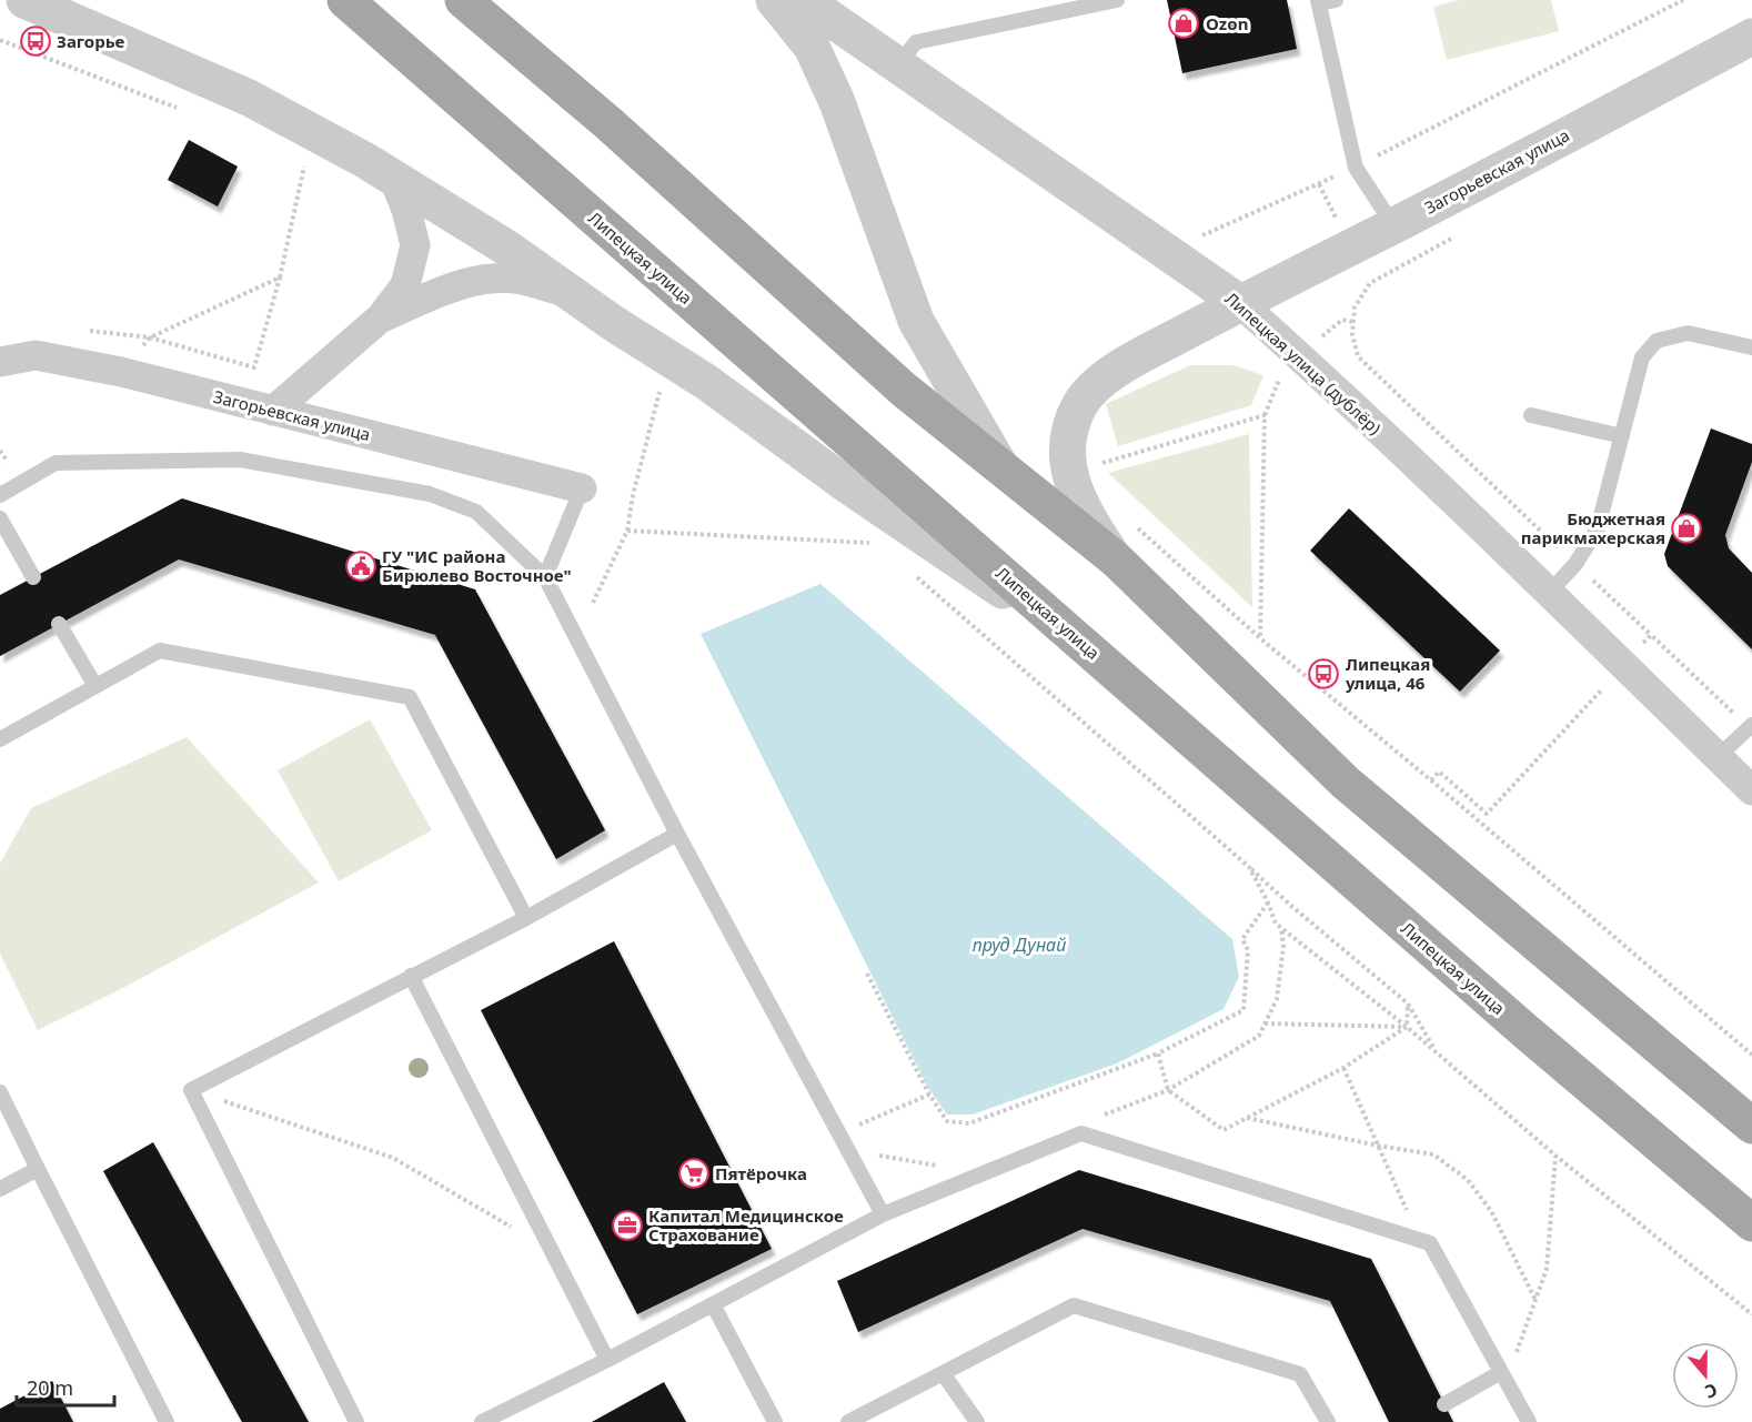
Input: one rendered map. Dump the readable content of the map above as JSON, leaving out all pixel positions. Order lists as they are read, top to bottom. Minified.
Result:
{"streets":{"main road":["Липецкая улица"],"street":["Загорьевская улица","Липецкая улица (дублёр)"]},"crossings":[["Загорьевская улица","Липецкая улица (дублёр)"]],"water":["пруд Дунай"],"places":{"shop":["Ozon","Бюджетная парикмахерская"],"bus stop":["Загорье","Липецкая улица, 46"],"public building":["ГУ \"ИС района Бирюлево Восточное\""],"supermarket":["Пятёрочка"],"office":["Капитал Медицинское Страхование"]},"scale_bar":"20 m","north":"bottom"}
